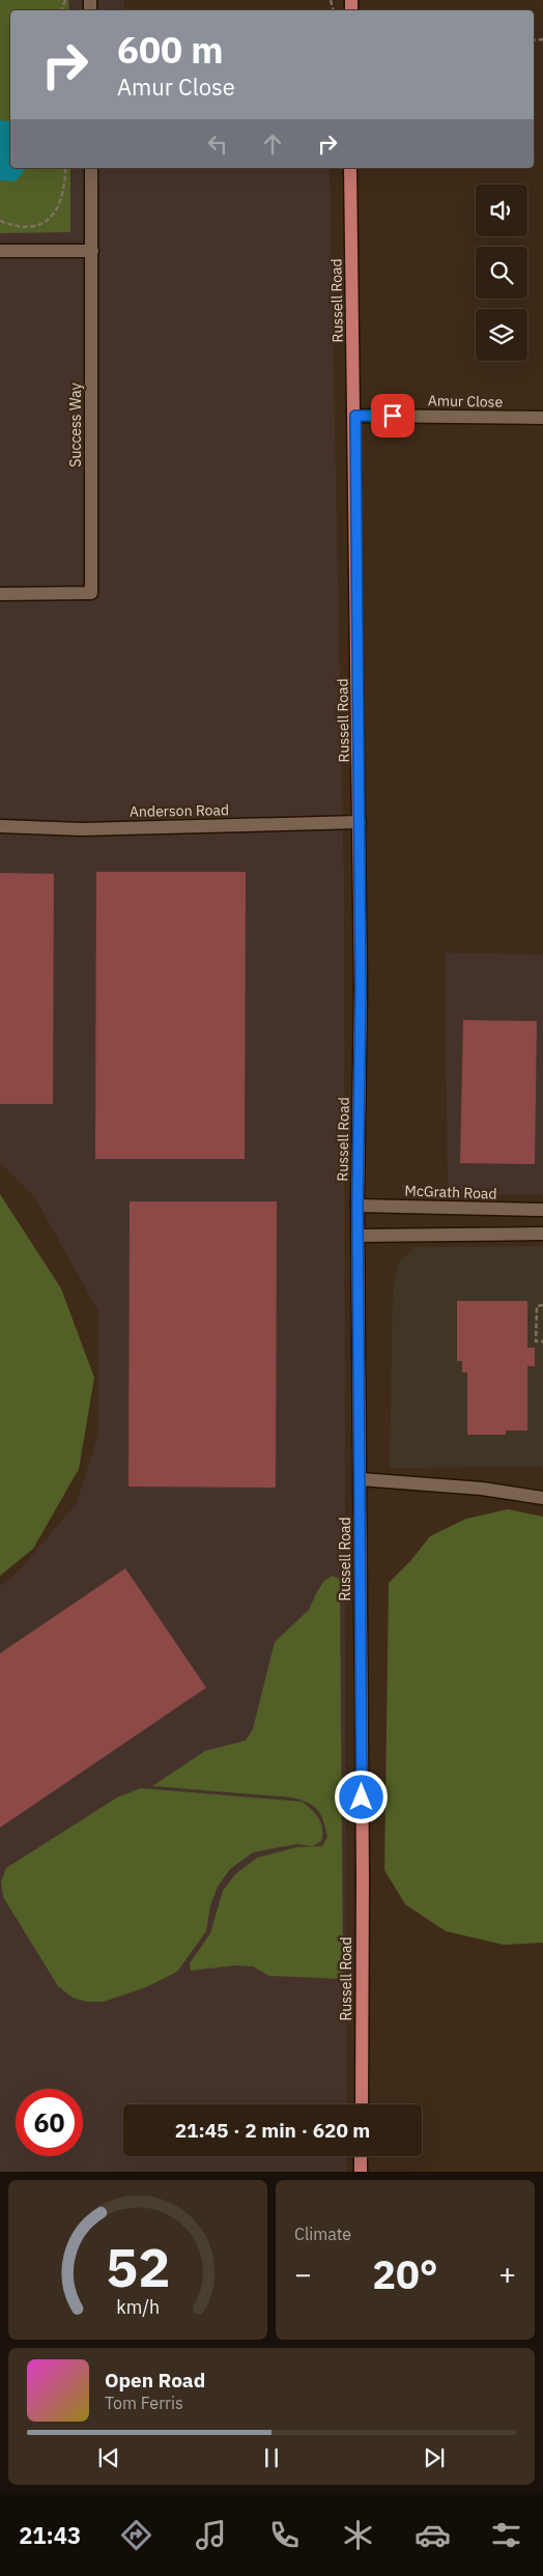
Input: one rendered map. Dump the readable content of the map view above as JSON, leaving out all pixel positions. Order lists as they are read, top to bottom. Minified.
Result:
{"streets":{"main road":["Russell Road"],"street":["Amur Close","Success Way","Anderson Road","McGrath Road"]},"crossings":[["Russell Road","Amur Close"],["Russell Road","Anderson Road"],["Russell Road","McGrath Road"]],"page":{"turn":["600 m","Amur Close"],"limit":"60","trip":"21:45 · 2 min · 620 m","tile":"Climate","heat":["−","20°","+"],"song":["Open Road","Tom Ferris"],"tabs":"21:43","gauge":["52","km/h"]}}
